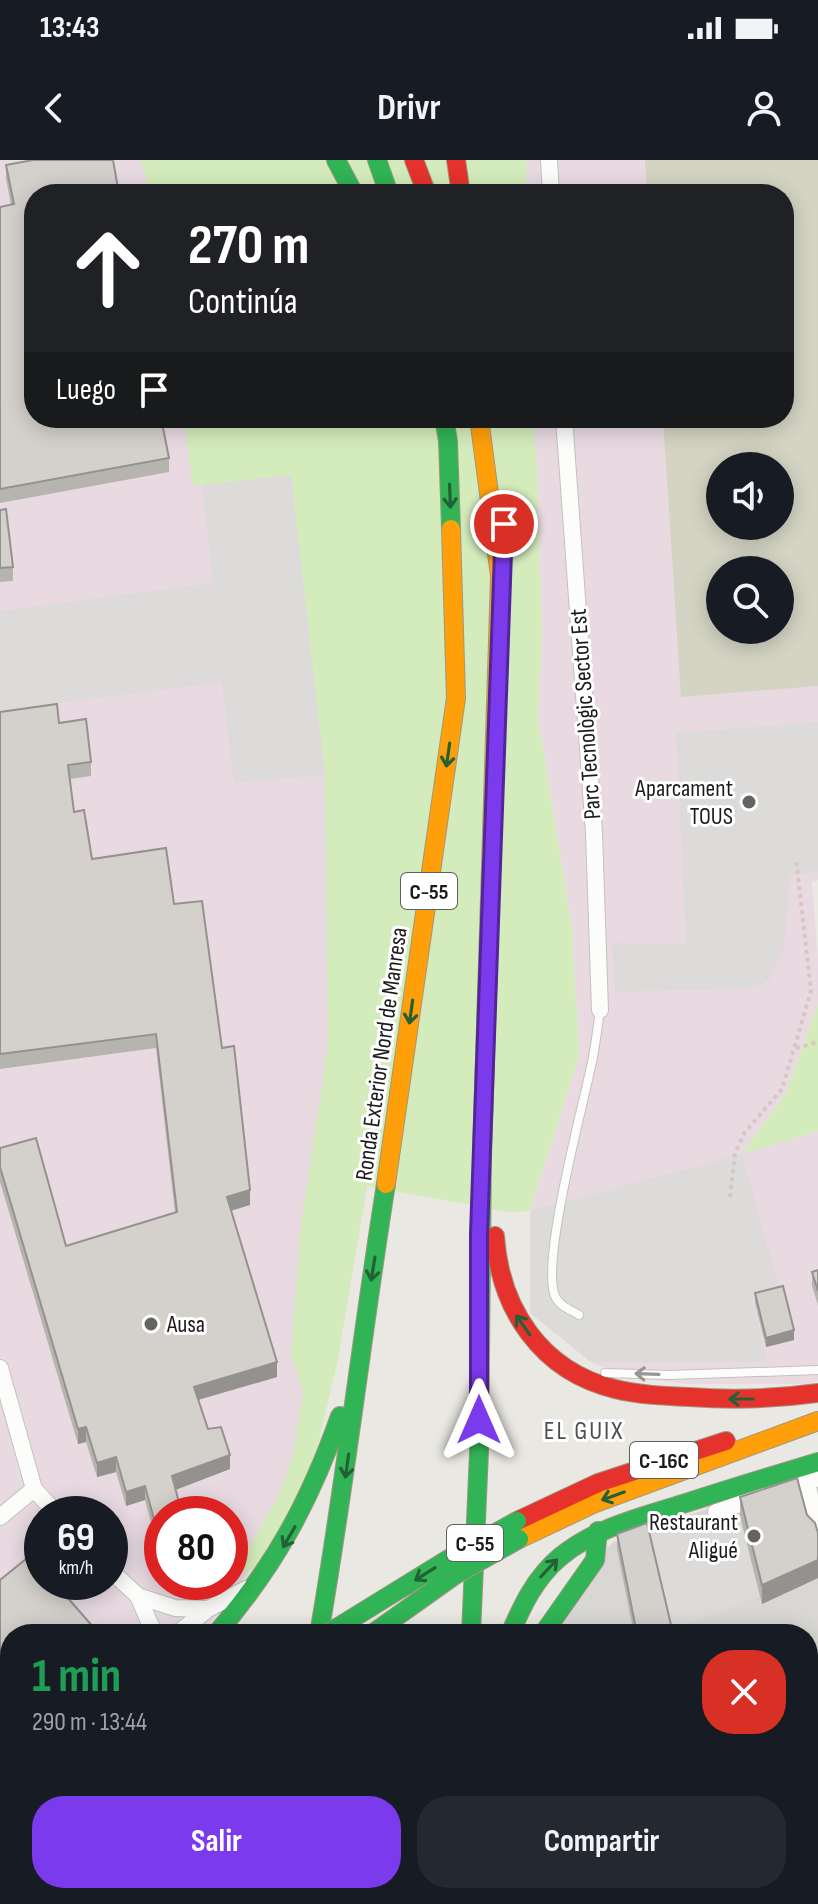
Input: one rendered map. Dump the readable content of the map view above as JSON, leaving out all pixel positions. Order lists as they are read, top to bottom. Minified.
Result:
{"streets":{"main road":["C-55","Ronda Exterior Nord de Manresa","C-16C"],"street":["Parc Tecnològic Sector Est"]},"crossings":[["C-55","Ronda Exterior Nord de Manresa"]],"districts":["EL GUIX"],"places":["Aparcament TOUS","Ausa","Restaurant Aligué"],"page":{"status":"13:43","header":"Drivr","turn":["270 m","Continúa"],"then":"Luego","speed":"69 km/h","limit":"80","heading":["1 min","290 m · 13:44"],"buttons":["Salir","Compartir"]}}
